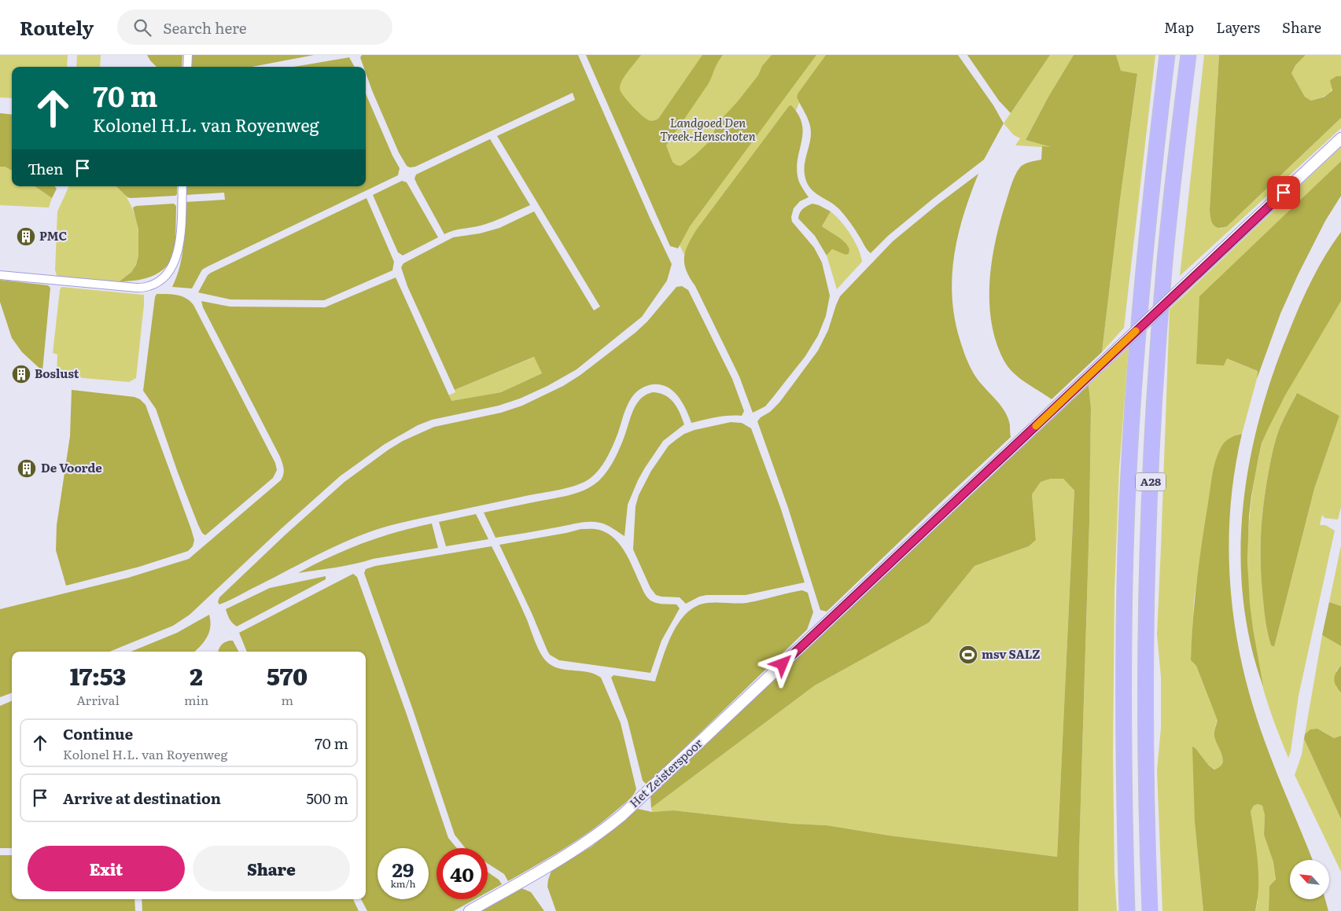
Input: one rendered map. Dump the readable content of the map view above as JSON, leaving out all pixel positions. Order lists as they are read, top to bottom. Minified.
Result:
{"streets":{"highway":["A28"],"street":["Het Zeisterspoor"]},"parks":["Landgoed Den Treek-Henschoten"],"places":{"building":["PMC","Boslust","De Voorde"],"sports":["msv SALZ"]},"north":"top left","page":{"header":"Routely","search":"Search here","nav":["Map","Layers","Share"],"turn":["70 m","Kolonel H.L. van Royenweg"],"then":"Then","eta":["17:53","Arrival","2","min","570","m"],"list":[{"name":"Continue","note":"Kolonel H.L. van Royenweg","value":"70 m"},{"name":"Arrive at destination","value":"500 m"}],"buttons":["Exit","Share"],"speed":"29 km/h","limit":"40"}}
